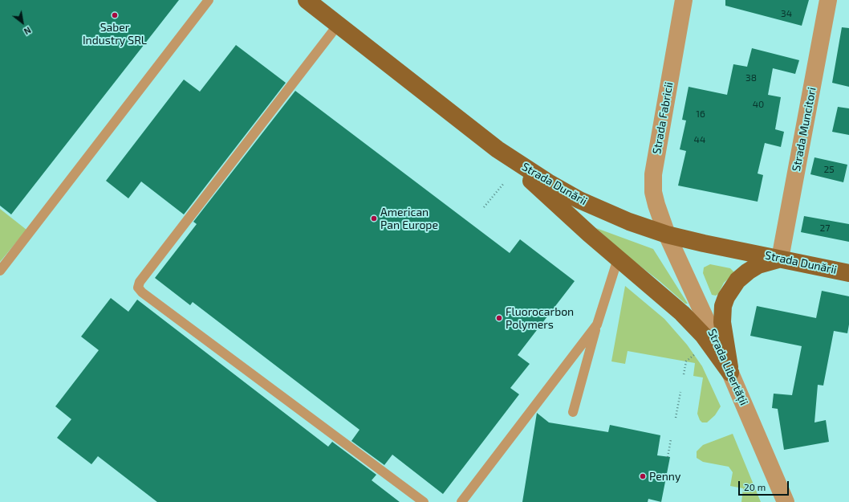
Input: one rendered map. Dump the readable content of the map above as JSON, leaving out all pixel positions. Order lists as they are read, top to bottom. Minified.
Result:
{"streets":{"main road":["Strada Dunării"],"street":["Strada Fabricii","Strada Muncitori","Strada Libertății"]},"crossings":[["Strada Fabricii","Strada Dunării"],["Strada Fabricii","Strada Libertății"],["Strada Muncitori","Strada Dunării"],["Strada Dunării","Strada Libertății"]],"places":["Saber Industry SRL","American Pan Europe","Fluorocarbon Polymers","Penny"],"house_numbers":["34","38","40","16","44","25","27"],"scale_bar":"20 m","north":"bottom right"}
